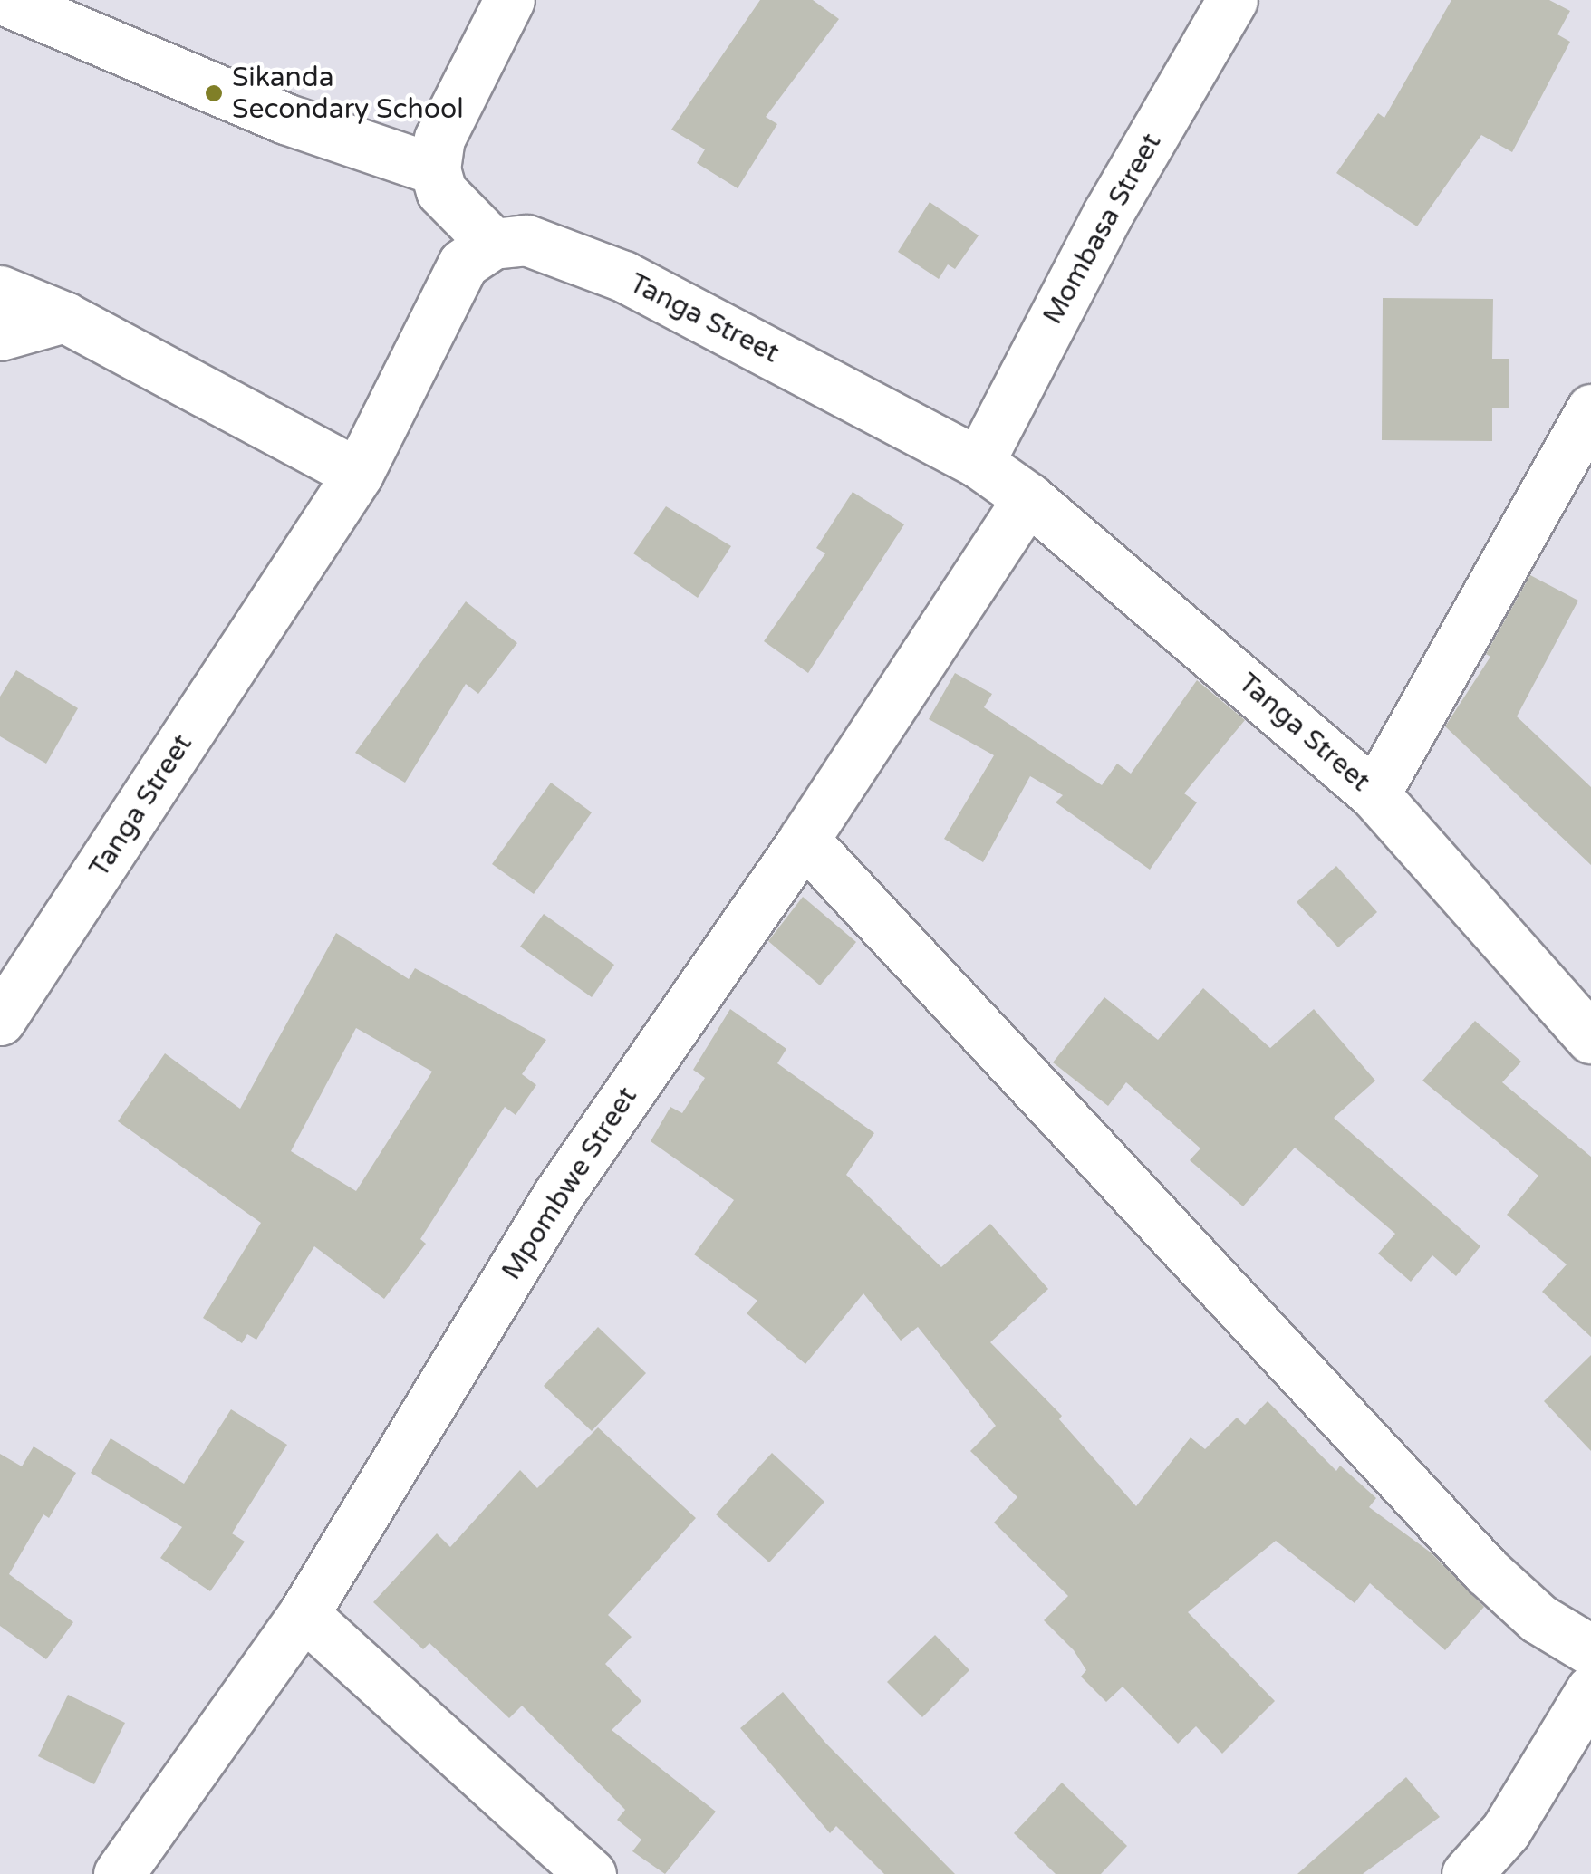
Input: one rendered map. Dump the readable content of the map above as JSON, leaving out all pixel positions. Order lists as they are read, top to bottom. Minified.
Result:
{"streets":{"street":["Mombasa Street","Tanga Street","Mpombwe Street"]},"crossings":[["Mombasa Street","Tanga Street"],["Tanga Street","Mpombwe Street"]],"places":["Sikanda Secondary School"]}
